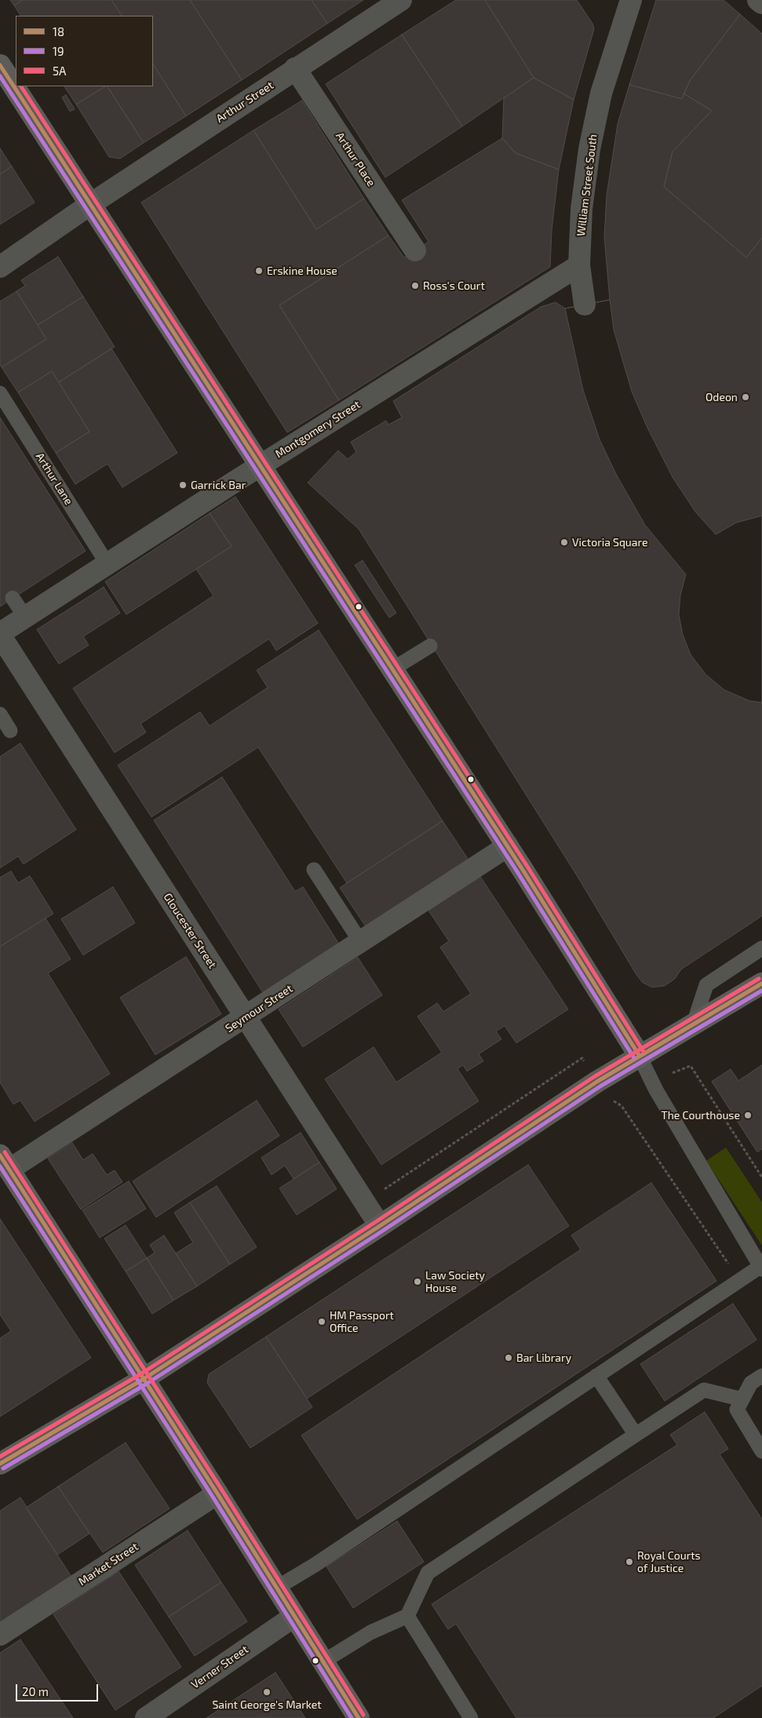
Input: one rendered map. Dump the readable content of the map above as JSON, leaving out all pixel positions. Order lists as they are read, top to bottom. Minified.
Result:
{"streets":{"street":["Arthur Street","Arthur Place","William Street South","Montgomery Street","Gloucester Street","Seymour Street","Market Street","Verner Street"],"lane":["Arthur Lane"]},"crossings":[["Arthur Street","Arthur Place"],["William Street South","Montgomery Street"],["Montgomery Street","Arthur Lane"],["Montgomery Street","Gloucester Street"],["Gloucester Street","Seymour Street"]],"places":["Erskine House","Ross's Court","Odeon","Garrick Bar","Victoria Square","The Courthouse","Law Society House","HM Passport Office","Bar Library","Royal Courts of Justice","Saint George's Market"],"lines":["transit line 18","transit line 19","transit line 5A"],"legend":["18","19","5A"],"scale_bar":"20 m"}
